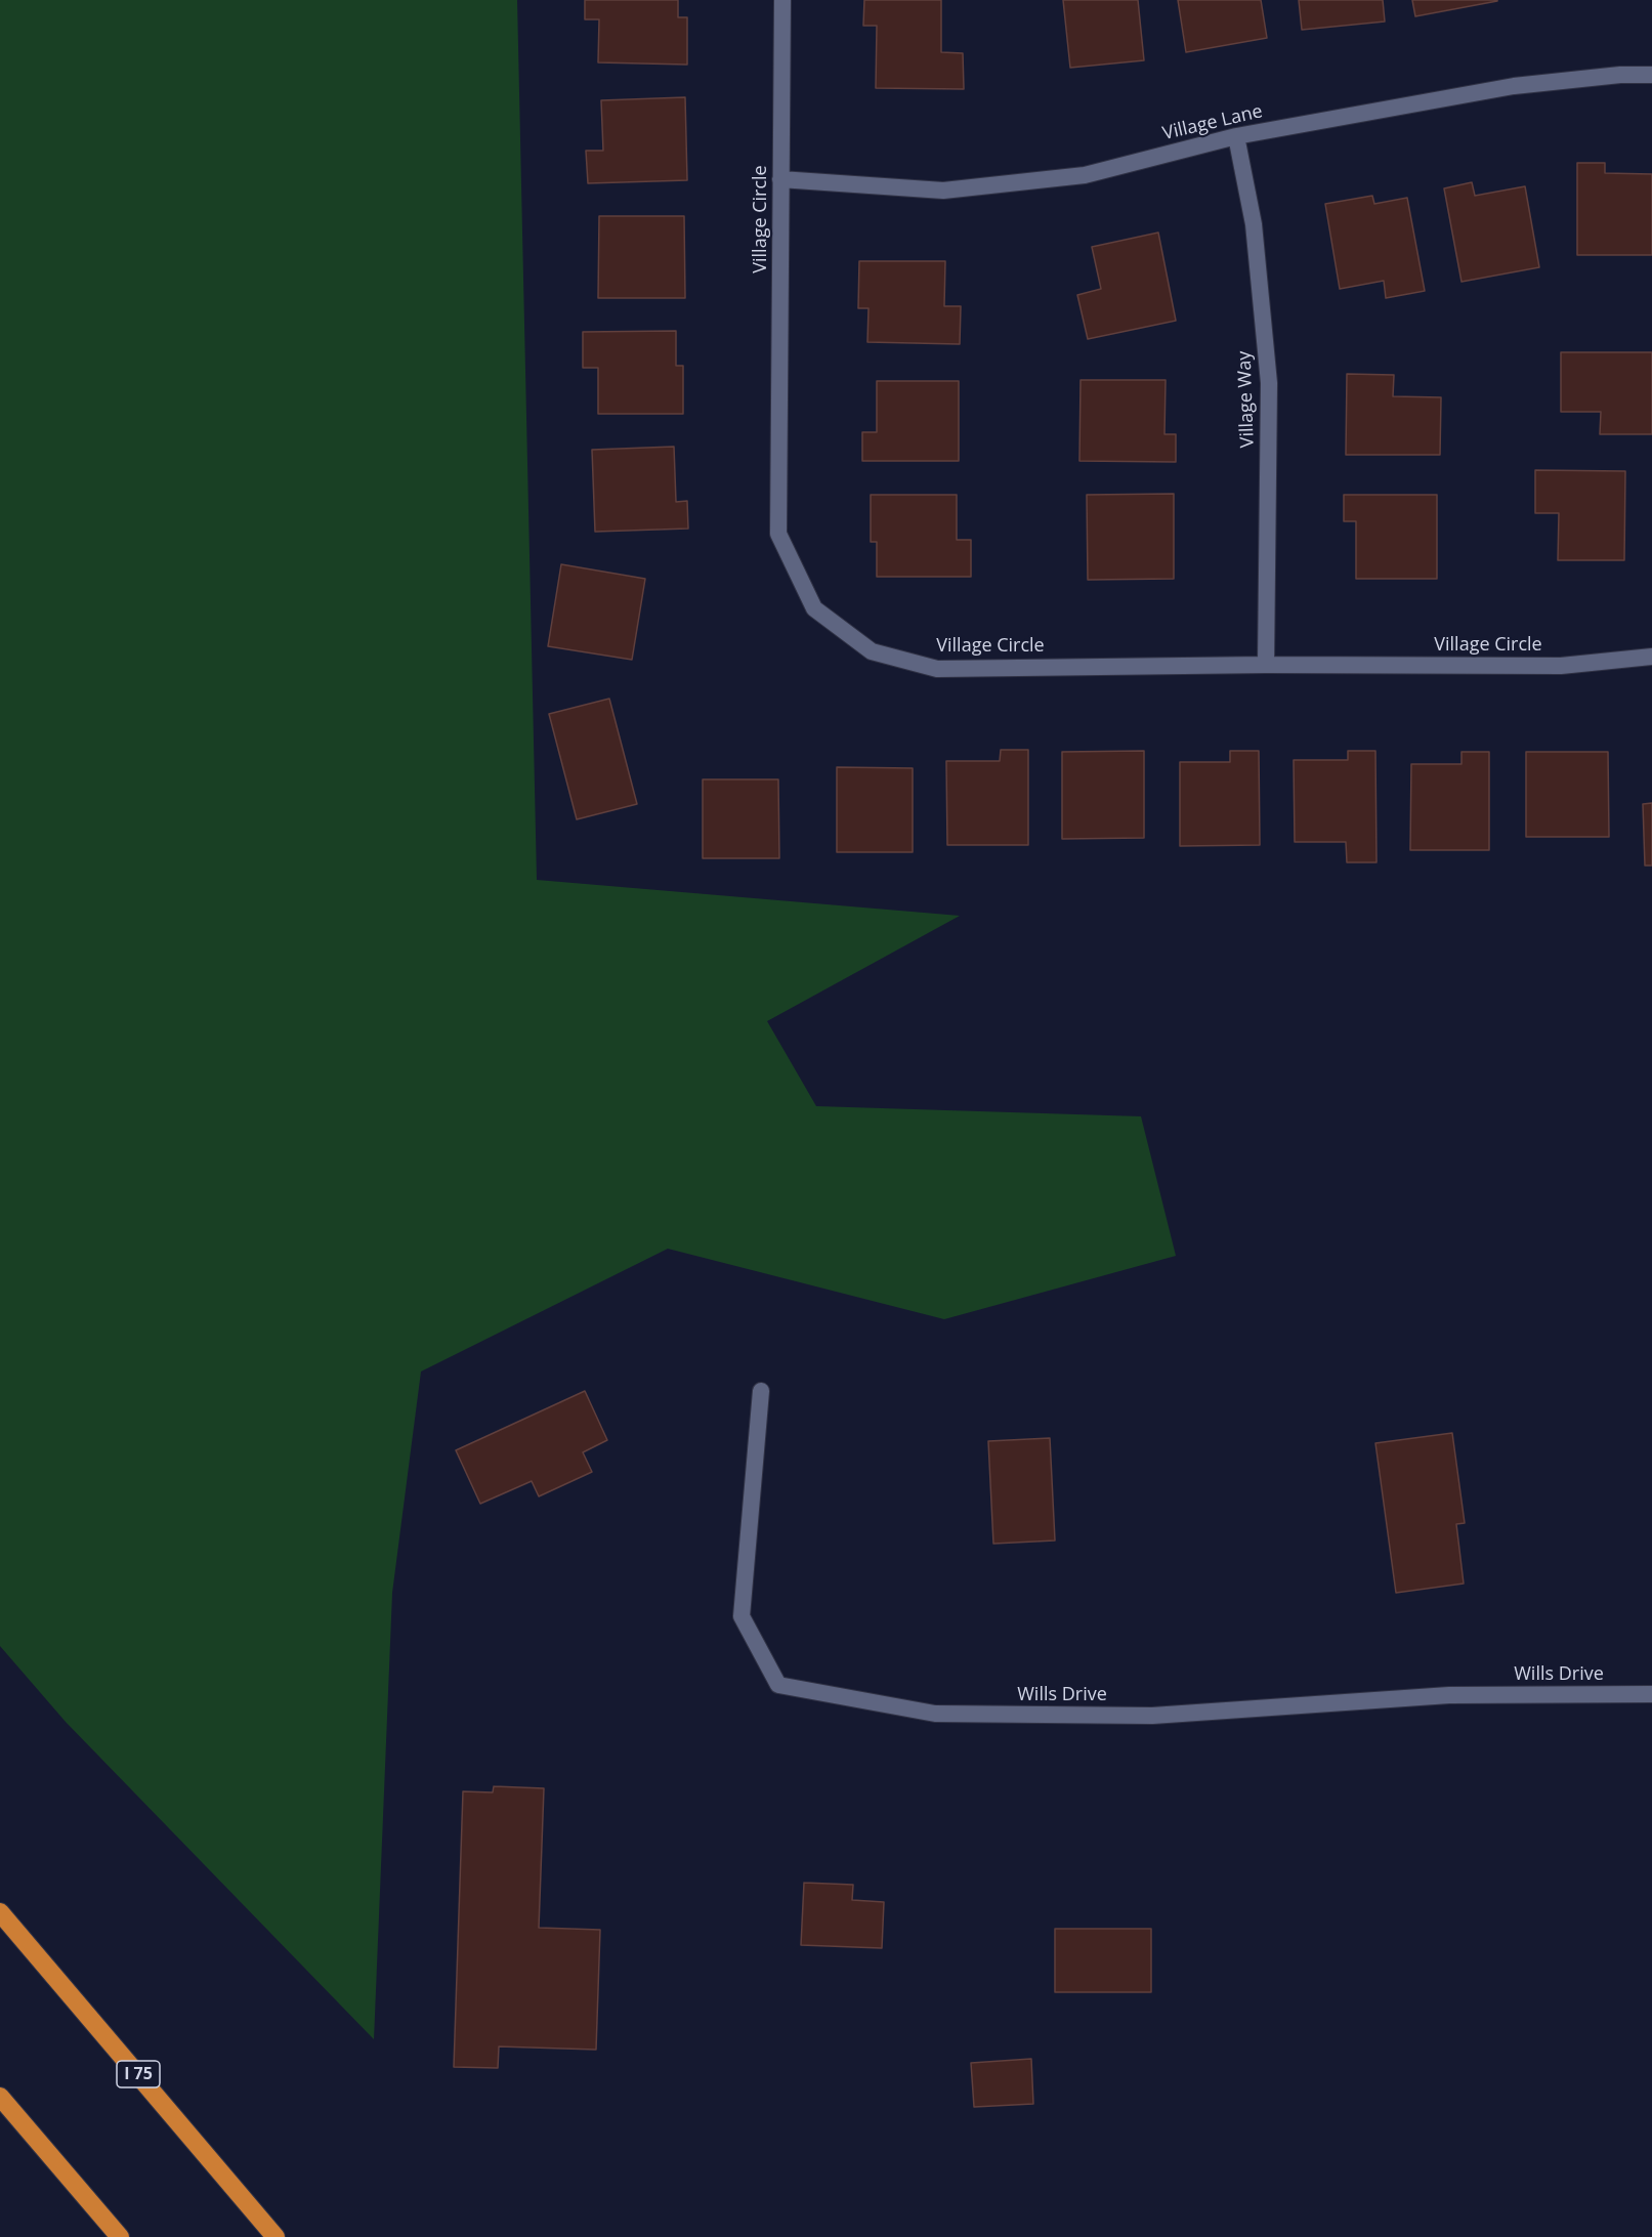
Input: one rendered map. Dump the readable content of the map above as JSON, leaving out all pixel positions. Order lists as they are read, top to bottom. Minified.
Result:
{"streets":{"highway":["I 75"],"street":["Village Lane","Village Circle","Village Way","Wills Drive"]},"crossings":[["Village Lane","Village Circle"],["Village Lane","Village Way"],["Village Circle","Village Way"]]}
